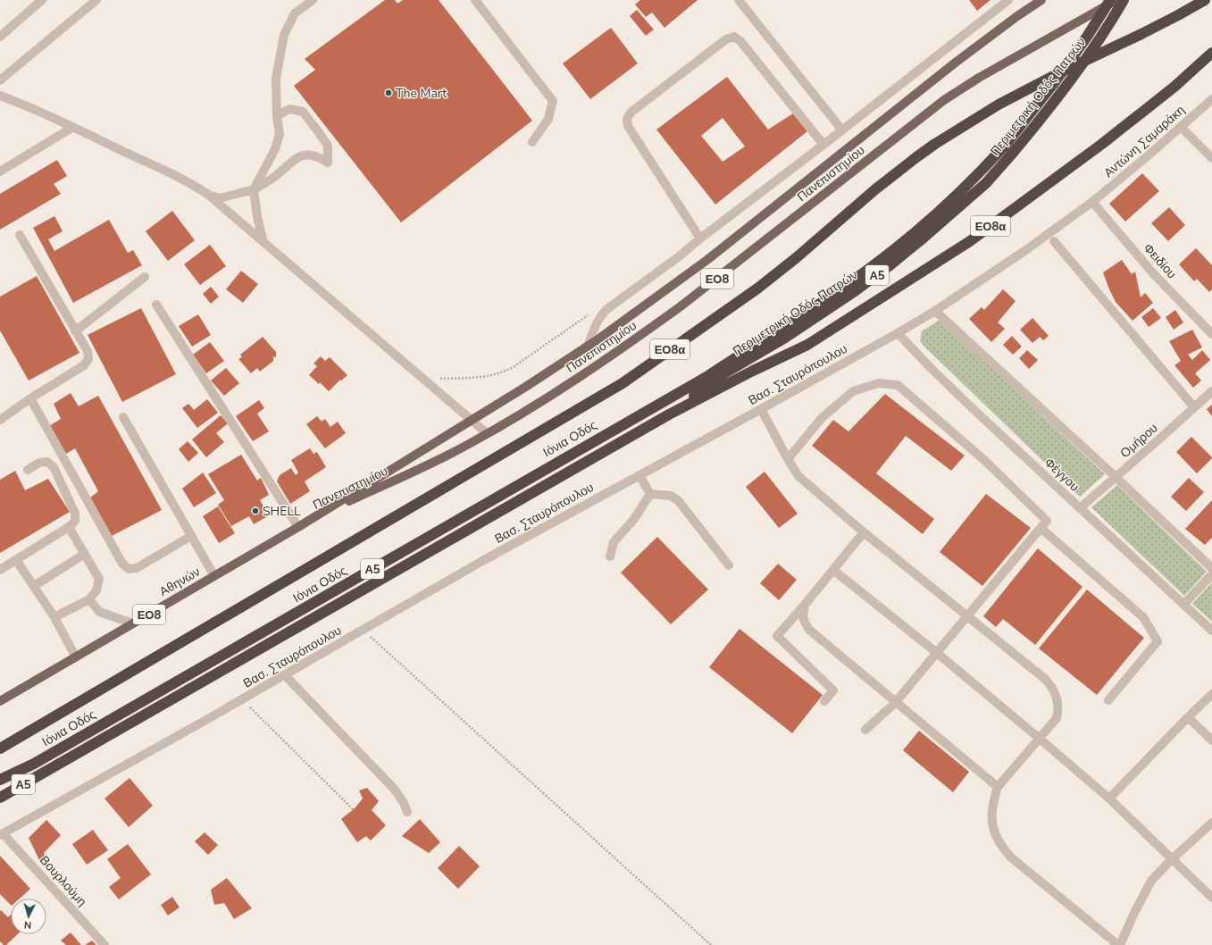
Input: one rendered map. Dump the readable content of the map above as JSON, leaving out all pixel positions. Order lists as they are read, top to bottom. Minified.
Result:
{"streets":{"highway":["Περιμετρική Οδός Πατρών","ΕΟ8α","Α5","Ιόνια Οδός"],"main road":["Πανεπιστημίου","ΕΟ8","Αθηνών"],"street":["Αντώνη Σαμαράκη","Φειδίου","Βασ. Σταυρόπουλου","Ομήρου","Φέγγου","Βουρλούμη"]},"crossings":[["Περιμετρική Οδός Πατρών","ΕΟ8α"],["Περιμετρική Οδός Πατρών","Ιόνια Οδός"],["Αντώνη Σαμαράκη","Φειδίου"],["Αντώνη Σαμαράκη","Βασ. Σταυρόπουλου"],["Πανεπιστημίου","Αθηνών"],["ΕΟ8α","Ιόνια Οδός"],["Φειδίου","Βασ. Σταυρόπουλου"],["Βασ. Σταυρόπουλου","Φέγγου"],["Βασ. Σταυρόπουλου","Βουρλούμη"],["Ομήρου","Φέγγου"]],"places":["The Mart","SHELL"],"north":"bottom"}
